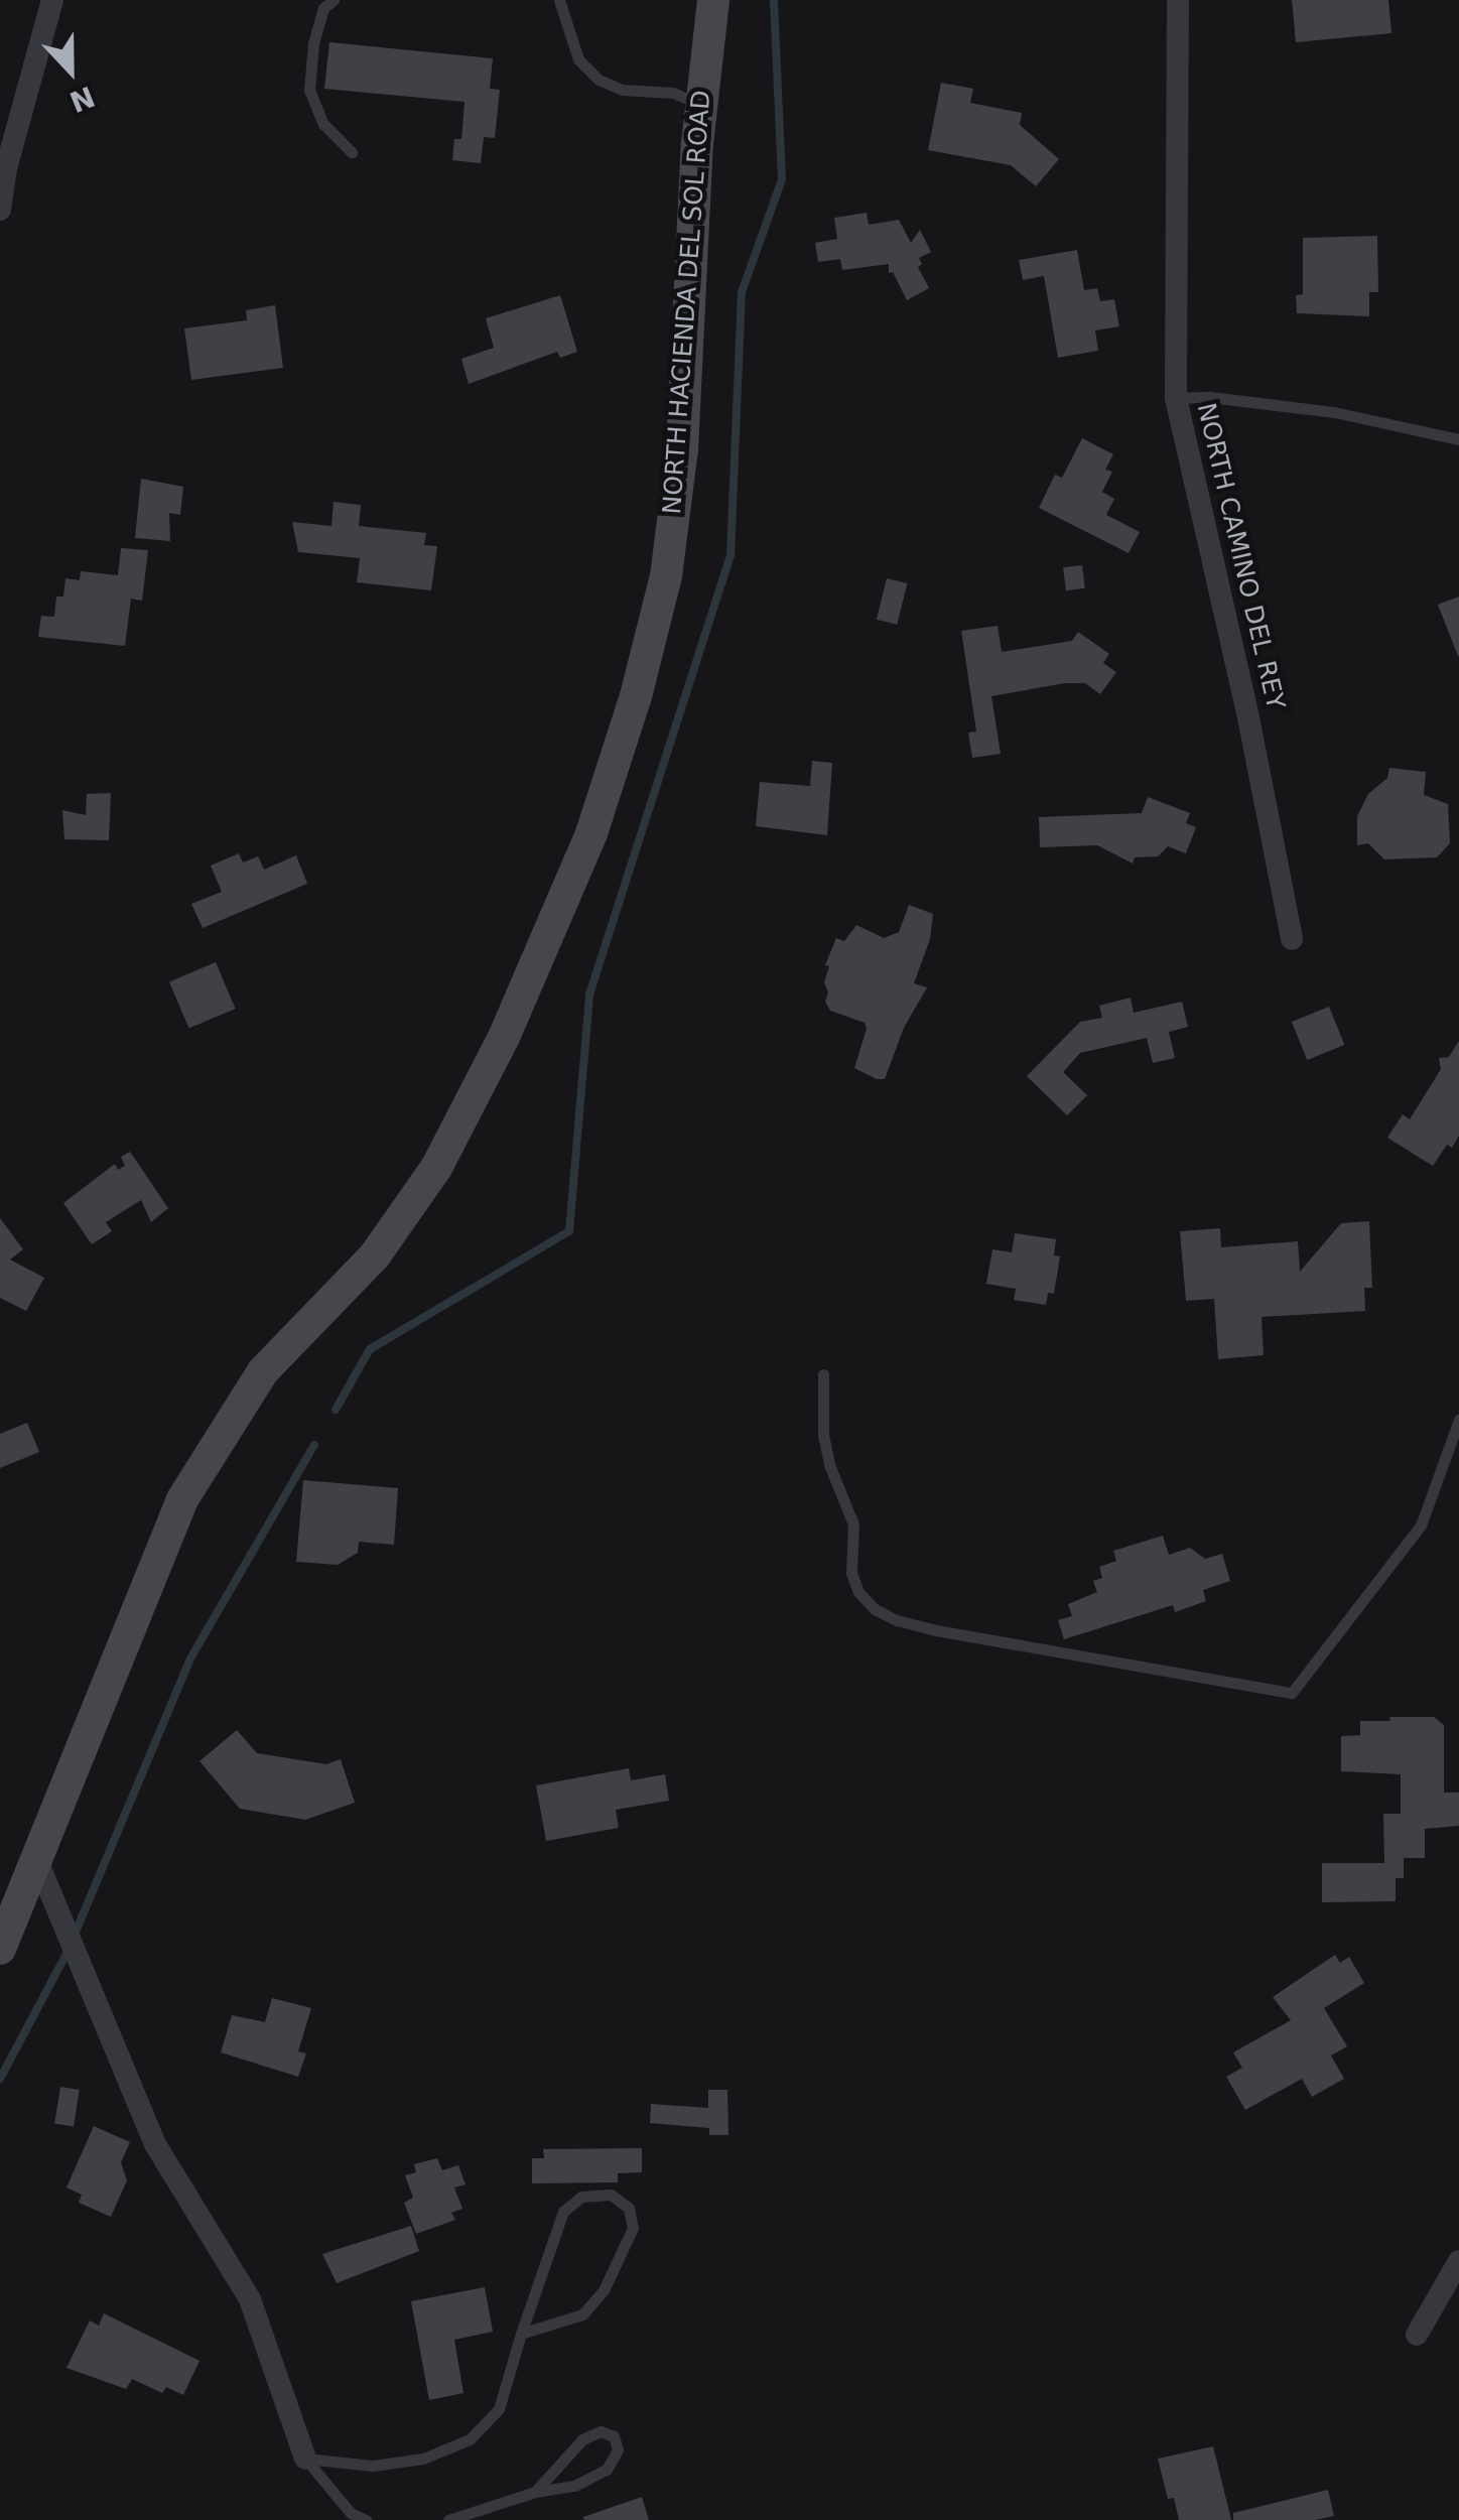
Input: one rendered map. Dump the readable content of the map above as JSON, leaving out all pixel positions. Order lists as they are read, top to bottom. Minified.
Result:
{"streets":{"street":["NORTH HACIENDA DEL SOL ROAD","NORTH CAMINO DEL REY"]},"north":"bottom"}
